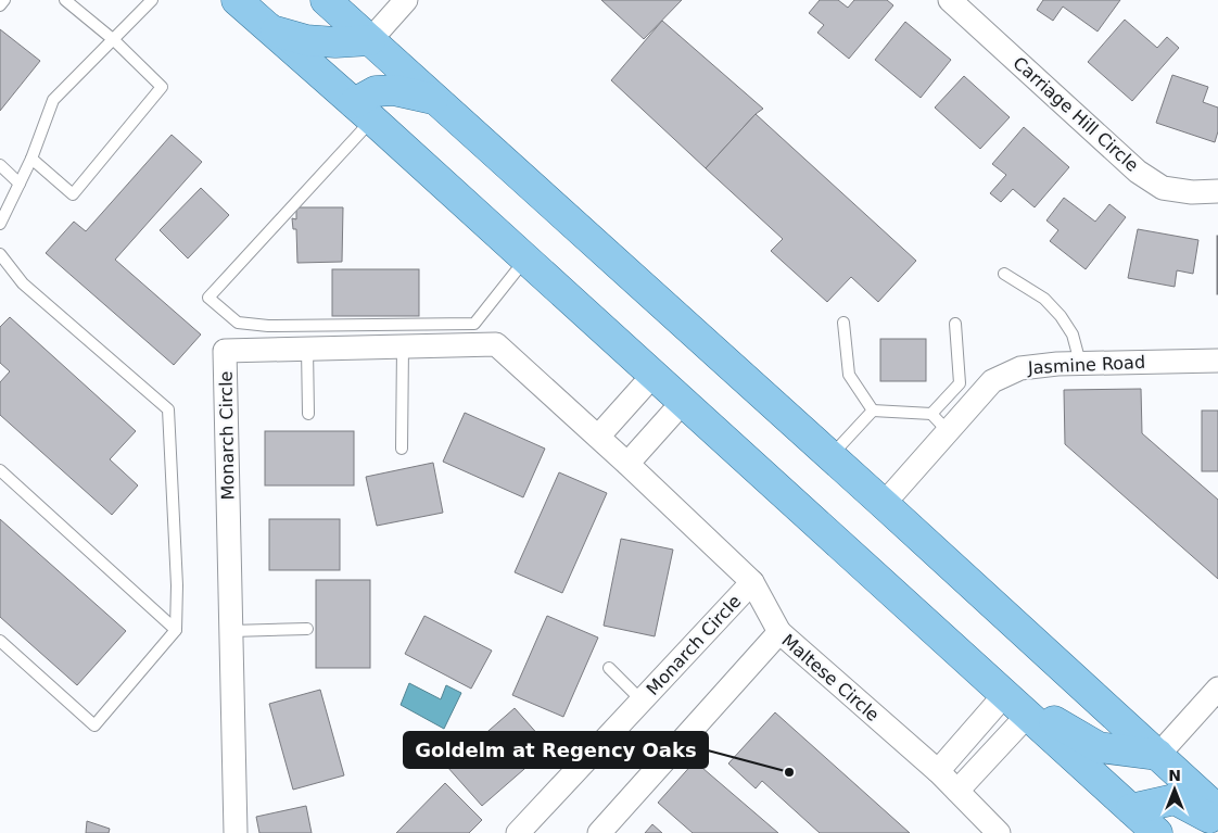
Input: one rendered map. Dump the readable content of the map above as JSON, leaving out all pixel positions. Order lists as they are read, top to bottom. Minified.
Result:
{"streets":{"street":["Carriage Hill Circle","Jasmine Road","Monarch Circle","Maltese Circle"]},"places":["Goldelm at Regency Oaks"],"north":"top"}
